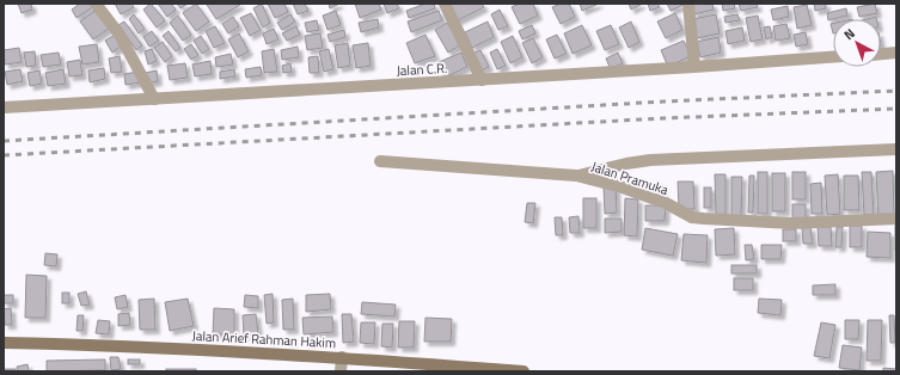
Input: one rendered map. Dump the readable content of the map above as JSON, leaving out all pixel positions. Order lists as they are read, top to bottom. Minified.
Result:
{"streets":{"main road":["Jalan Arief Rahman Hakim"],"street":["Jalan C.R.","Jalan Pramuka"]},"north":"top left"}
